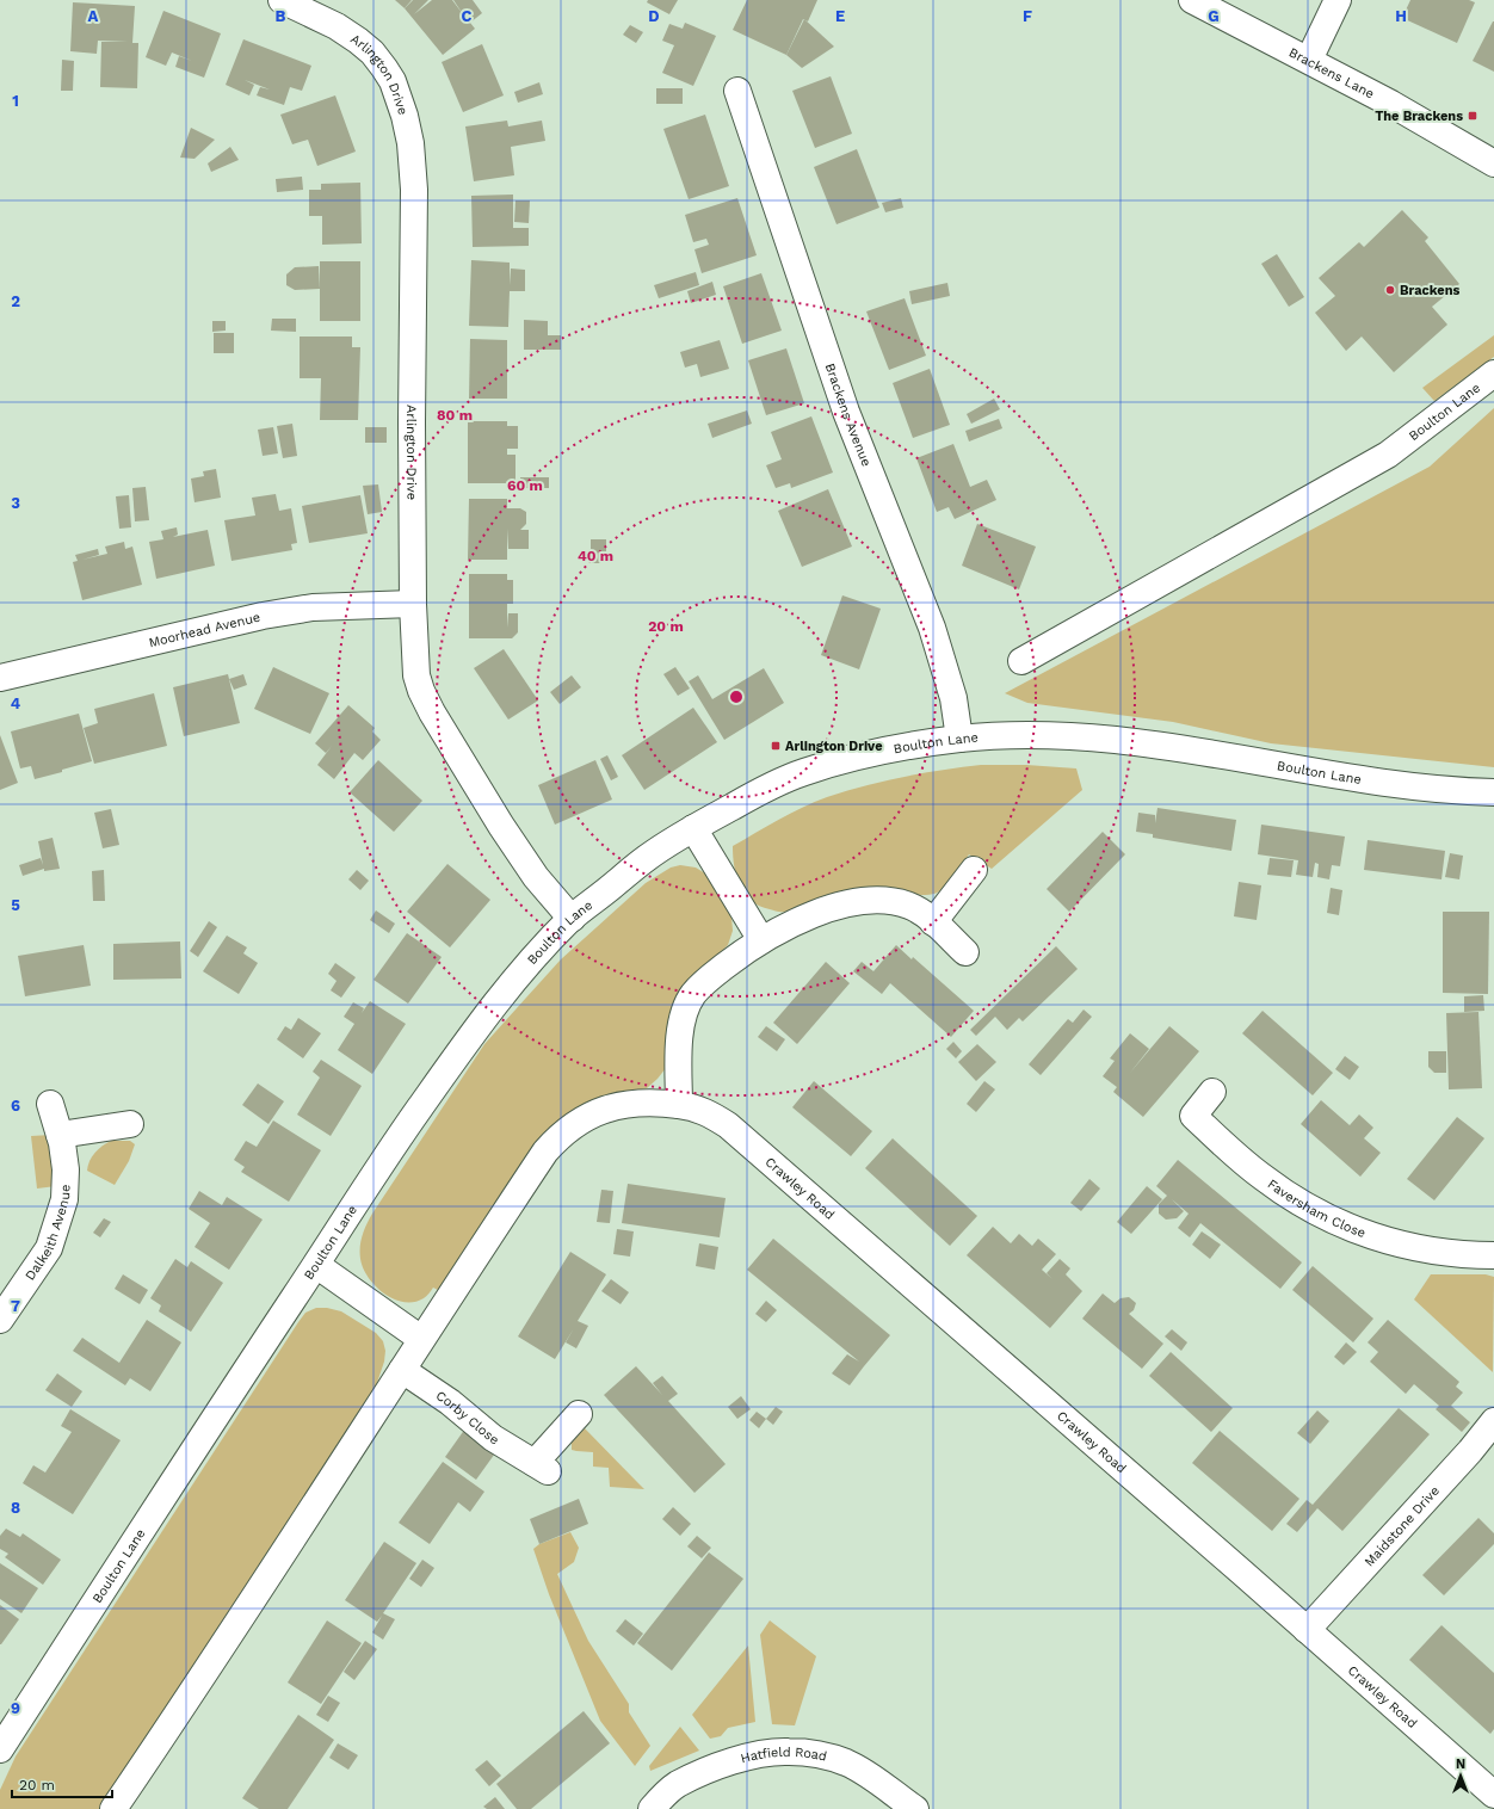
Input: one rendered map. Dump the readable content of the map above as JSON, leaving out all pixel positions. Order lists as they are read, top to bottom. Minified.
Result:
{"streets":{"street":["Brackens Lane","Arlington Drive","Boulton Lane","Brackens Avenue","Moorhead Avenue","Crawley Road","Faversham Close","Dalkeith Avenue","Corby Close","Maidstone Drive","Hatfield Road"]},"crossings":[["Arlington Drive","Boulton Lane"],["Arlington Drive","Moorhead Avenue"],["Boulton Lane","Brackens Avenue"],["Crawley Road","Maidstone Drive"]],"places":{"transit":["The Brackens","Arlington Drive"],"other":["Brackens"]},"scale_bar":"20 m","north":"top","grid":{"columns":["A","B","C","D","E","F","G","H"],"rows":["1","2","3","4","5","6","7","8","9"]},"rings":["80 m","60 m","40 m","20 m"]}
